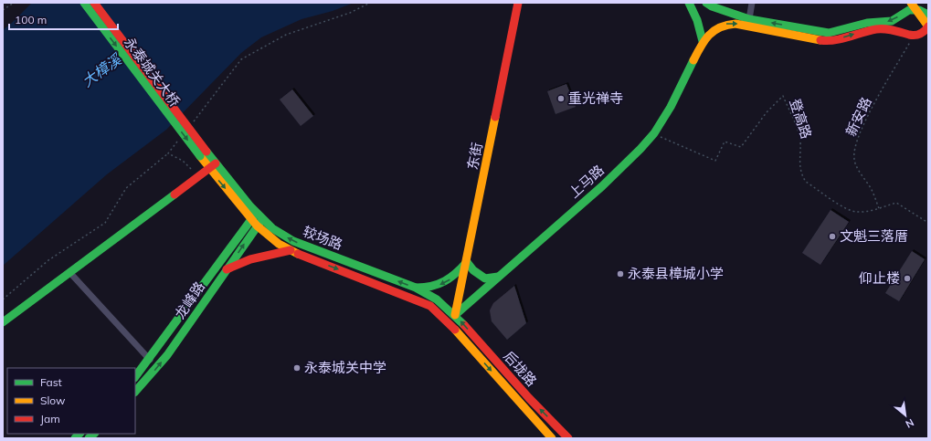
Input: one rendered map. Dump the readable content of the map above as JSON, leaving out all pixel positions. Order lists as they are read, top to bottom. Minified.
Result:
{"streets":{"main road":["永泰城关大桥","东街","上马路","较场路","龙峰路","后垅路"],"path":["新安路","登高路"]},"crossings":[["永泰城关大桥","较场路"],["新安路","登高路"],["登高路","上马路"],["东街","上马路"],["东街","较场路"],["东街","后垅路"],["上马路","较场路"],["上马路","后垅路"],["较场路","龙峰路"],["较场路","后垅路"]],"water":["大樟溪"],"places":["重光禅寺","文魁三落厝","永泰县樟城小学","仰止楼","永泰城关中学"],"legend":["Fast","Slow","Jam"],"scale_bar":"100 m","north":"bottom right"}
